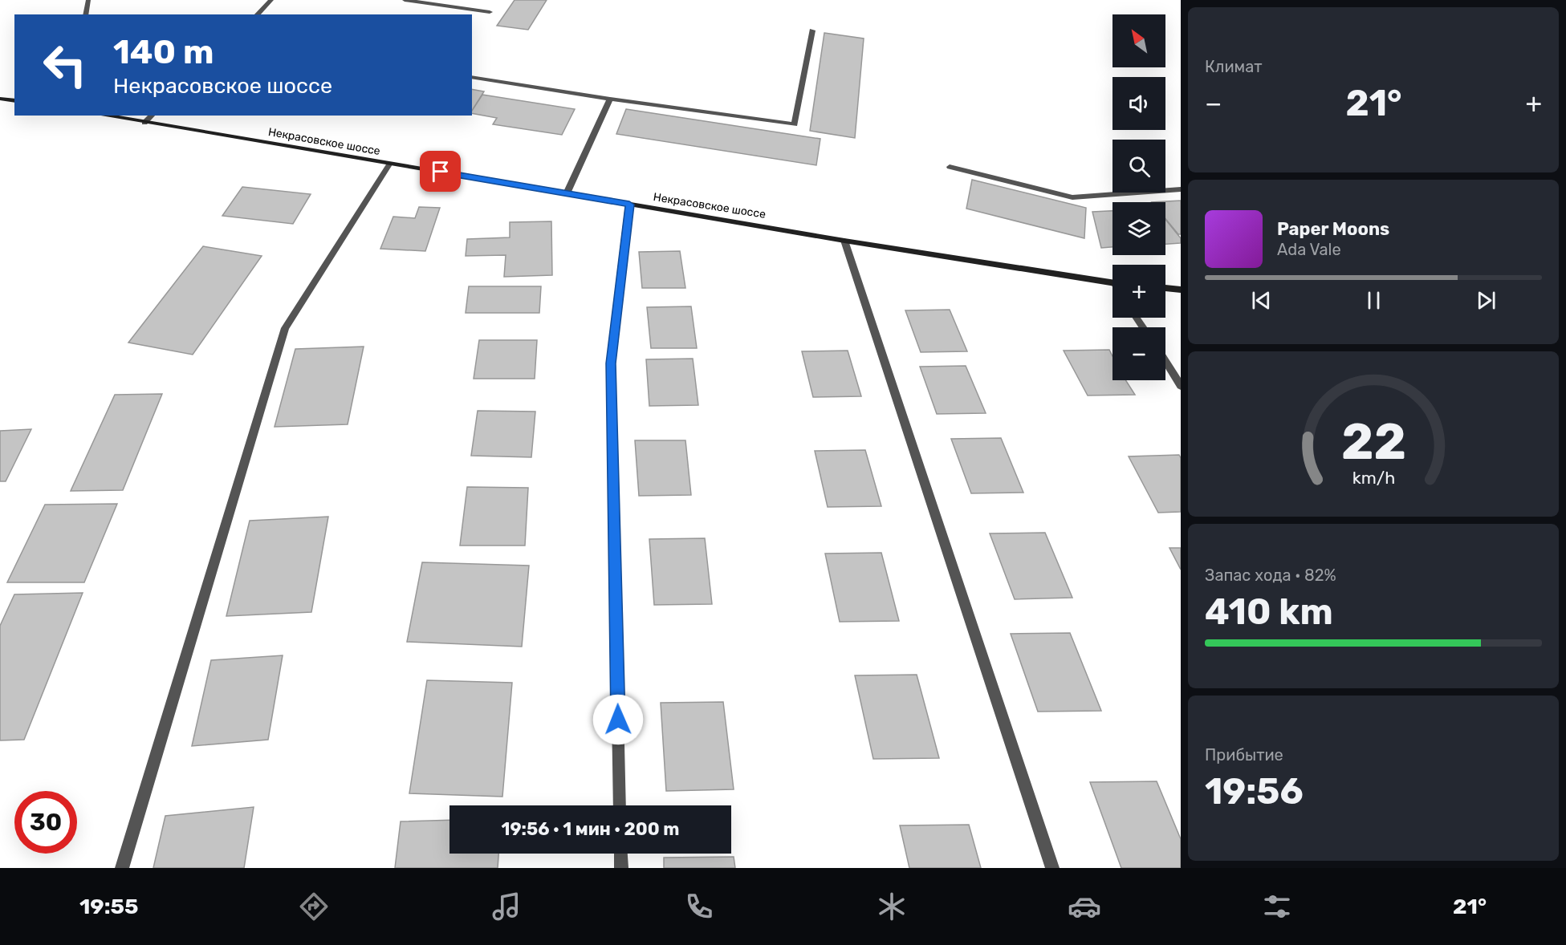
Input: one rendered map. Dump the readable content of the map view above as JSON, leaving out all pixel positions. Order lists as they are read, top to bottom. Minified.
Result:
{"streets":{"main road":["Некрасовское шоссе"]},"north":"top left","page":{"tile":["Климат",["Запас хода · 82%","410 km"],["Прибытие","19:56"]],"map_buttons":["+","−"],"turn":["140 m","Некрасовское шоссе"],"heat":["−","21°","+"],"song":["Paper Moons","Ada Vale"],"limit":"30","trip":"19:56 · 1 мин · 200 m","tabs":["19:55","21°"],"gauge":["22","km/h"]}}
